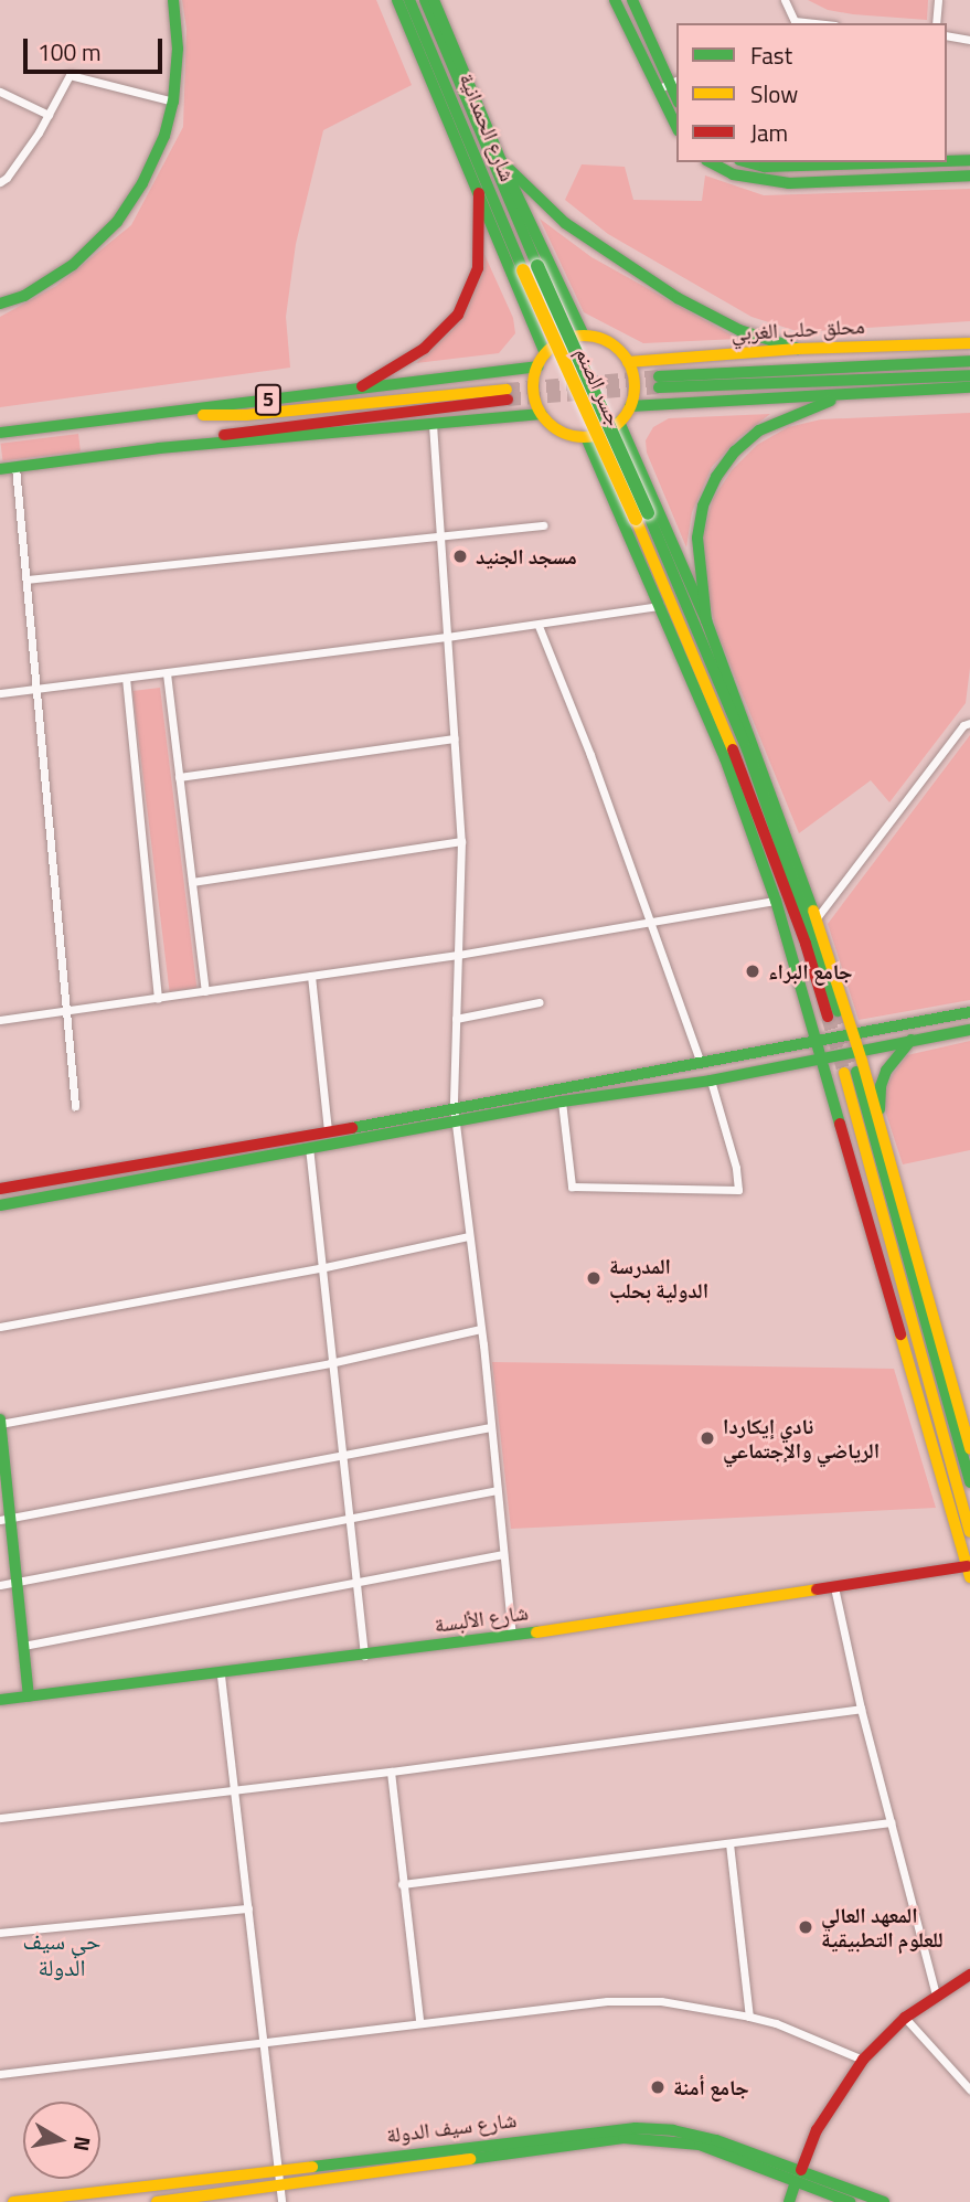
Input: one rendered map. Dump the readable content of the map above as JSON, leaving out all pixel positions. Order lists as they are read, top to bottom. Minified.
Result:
{"streets":{"main road":["شارع الحمدانية","محلق حلب الغربي","جسر الصنم","5","شارع الألبسة","شارع سيف الدولة"]},"crossings":[["شارع الحمدانية","جسر الصنم"],["محلق حلب الغربي","5"]],"districts":["حي سيف الدولة"],"places":["مسجد الجنيد","جامع البراء","المدرسة الدولية بحلب","نادي إيكاردا الرياضي والإجتماعي","المعهد العالي للعلوم التطبيقية","جامع أمنة"],"legend":["Fast","Slow","Jam"],"scale_bar":"100 m","north":"right"}
